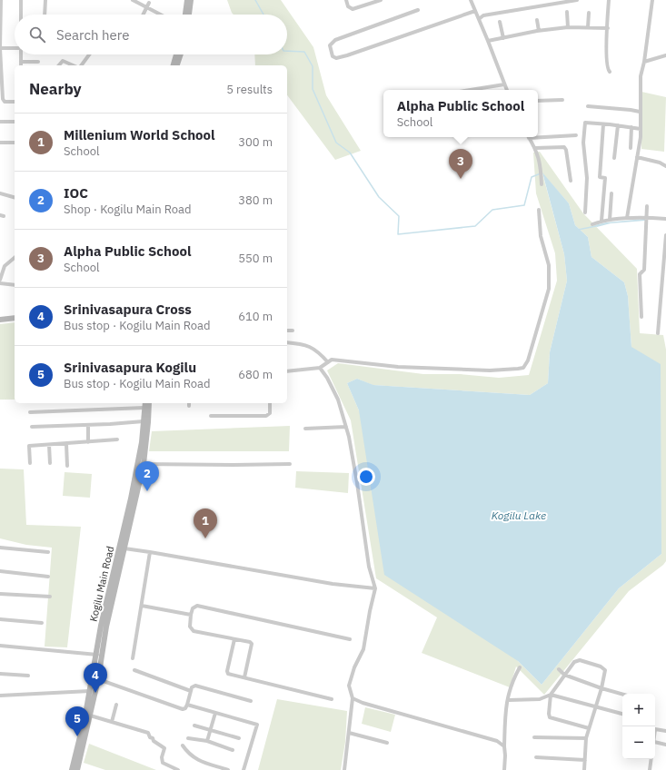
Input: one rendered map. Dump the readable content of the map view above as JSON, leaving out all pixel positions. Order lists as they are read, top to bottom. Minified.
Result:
{"streets":{"main road":["Kogilu Main Road"]},"water":["Kogilu Lake"],"page":{"search":"Search here","heading":["Nearby","5 results"],"popup":["Alpha Public School","School"],"list":[{"mark":"1","name":"Millenium World School","note":"School","value":"300 m"},{"mark":"2","name":"IOC","note":"Shop · Kogilu Main Road","value":"380 m"},{"mark":"3","name":"Alpha Public School","note":"School","value":"550 m"},{"mark":"4","name":"Srinivasapura Cross","note":"Bus stop · Kogilu Main Road","value":"610 m"},{"mark":"5","name":"Srinivasapura Kogilu","note":"Bus stop · Kogilu Main Road","value":"680 m"}],"pins":["3","2","1","4","5"],"map_buttons":["+","−"]}}
